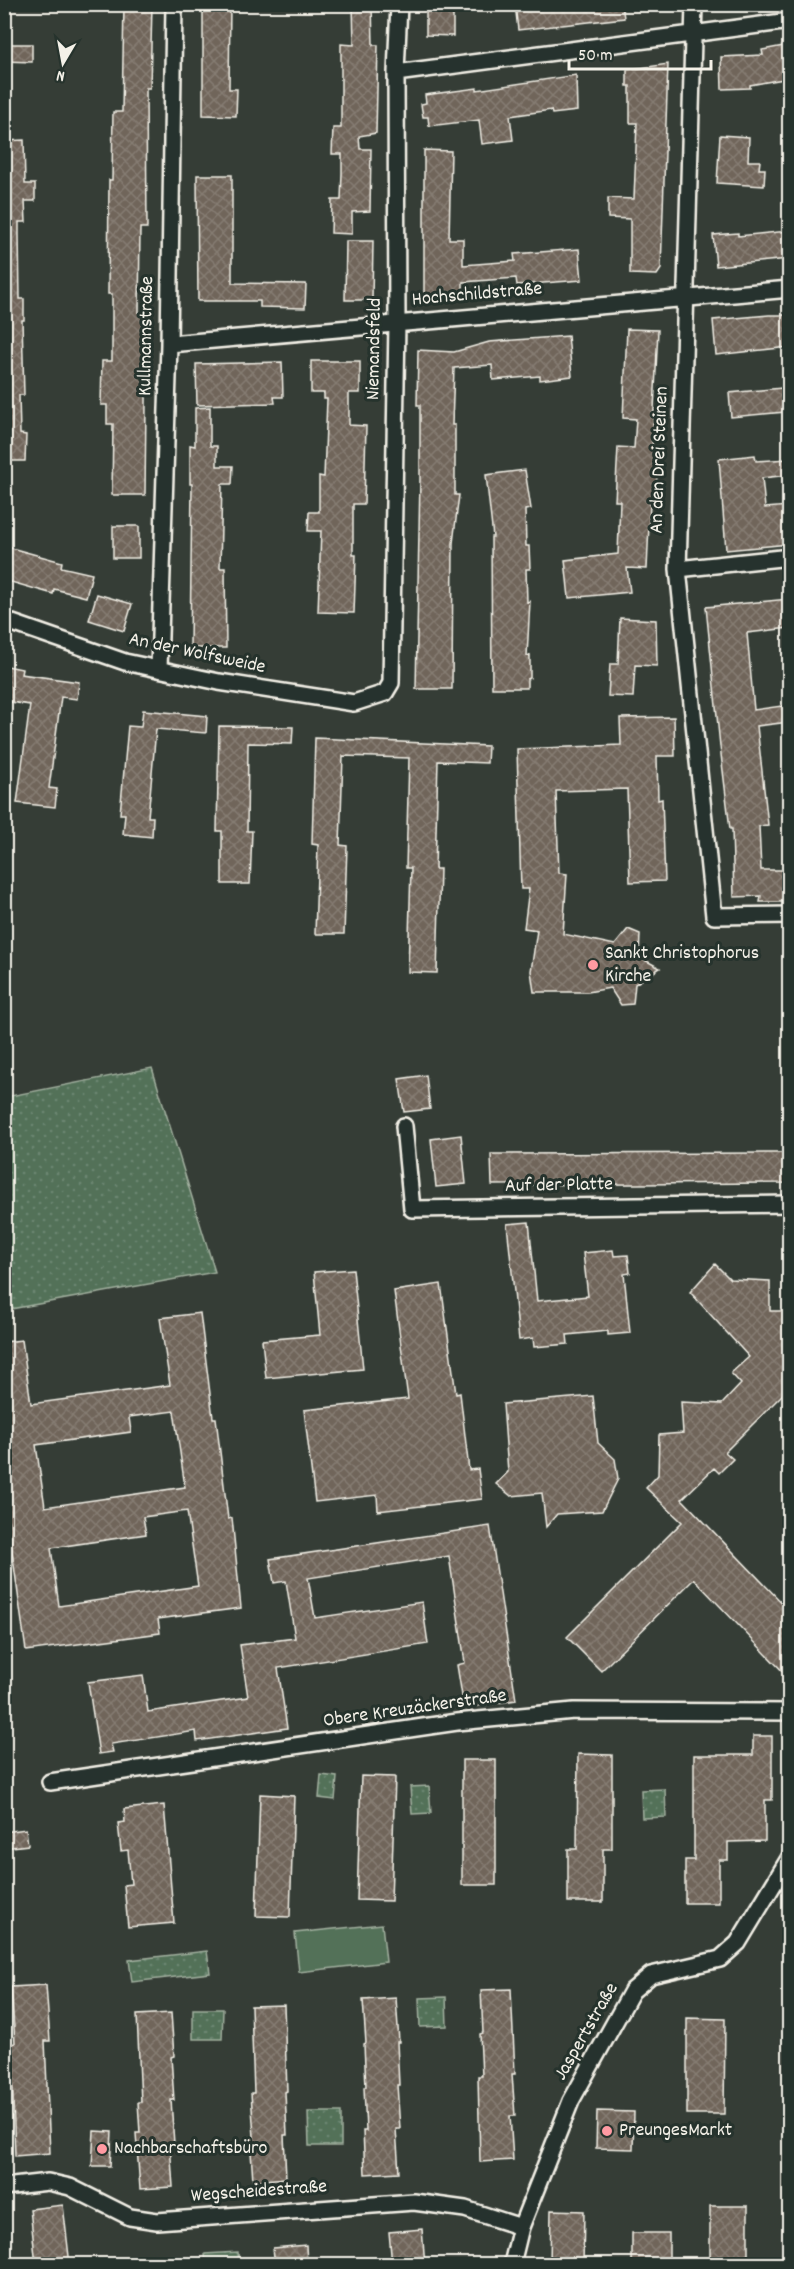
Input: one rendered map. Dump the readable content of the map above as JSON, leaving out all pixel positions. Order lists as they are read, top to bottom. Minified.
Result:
{"streets":{"street":["Hochschildstraße","Kullmannstraße","Niemandsfeld","An den Drei Steinen","An der Wolfsweide","Auf der Platte","Obere Kreuzäckerstraße","Jaspertstraße","Wegscheidestraße"]},"crossings":[["Hochschildstraße","Kullmannstraße"],["Hochschildstraße","Niemandsfeld"],["Hochschildstraße","An den Drei Steinen"],["Kullmannstraße","An der Wolfsweide"],["Niemandsfeld","An der Wolfsweide"],["Jaspertstraße","Wegscheidestraße"]],"places":["Sankt Christophorus Kirche","PreungesMarkt","Nachbarschaftsbüro"],"scale_bar":"50 m","north":"bottom"}
